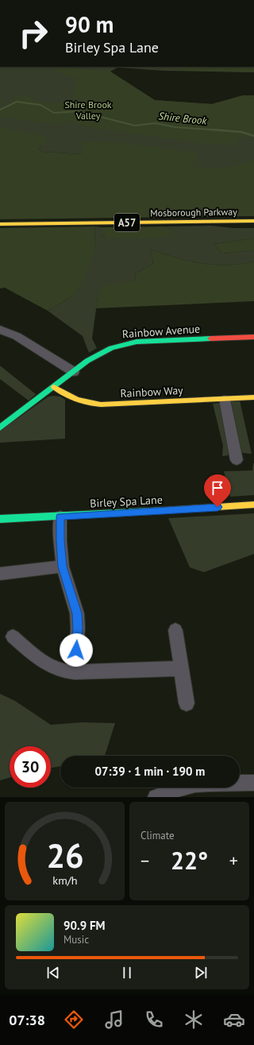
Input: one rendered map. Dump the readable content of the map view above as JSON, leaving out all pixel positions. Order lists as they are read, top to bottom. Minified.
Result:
{"streets":{"main road":["Mosborough Parkway","A57","Rainbow Avenue","Rainbow Way","Birley Spa Lane"]},"crossings":[["Rainbow Avenue","Rainbow Way"]],"water":["Shire Brook"],"parks":["Shire Brook Valley"],"page":{"turn":["90 m","Birley Spa Lane"],"limit":"30","trip":"07:39 · 1 min · 190 m","tile":"Climate","heat":["−","22°","+"],"song":["90.9 FM","Music"],"tabs":"07:38","gauge":["26","km/h"]}}
